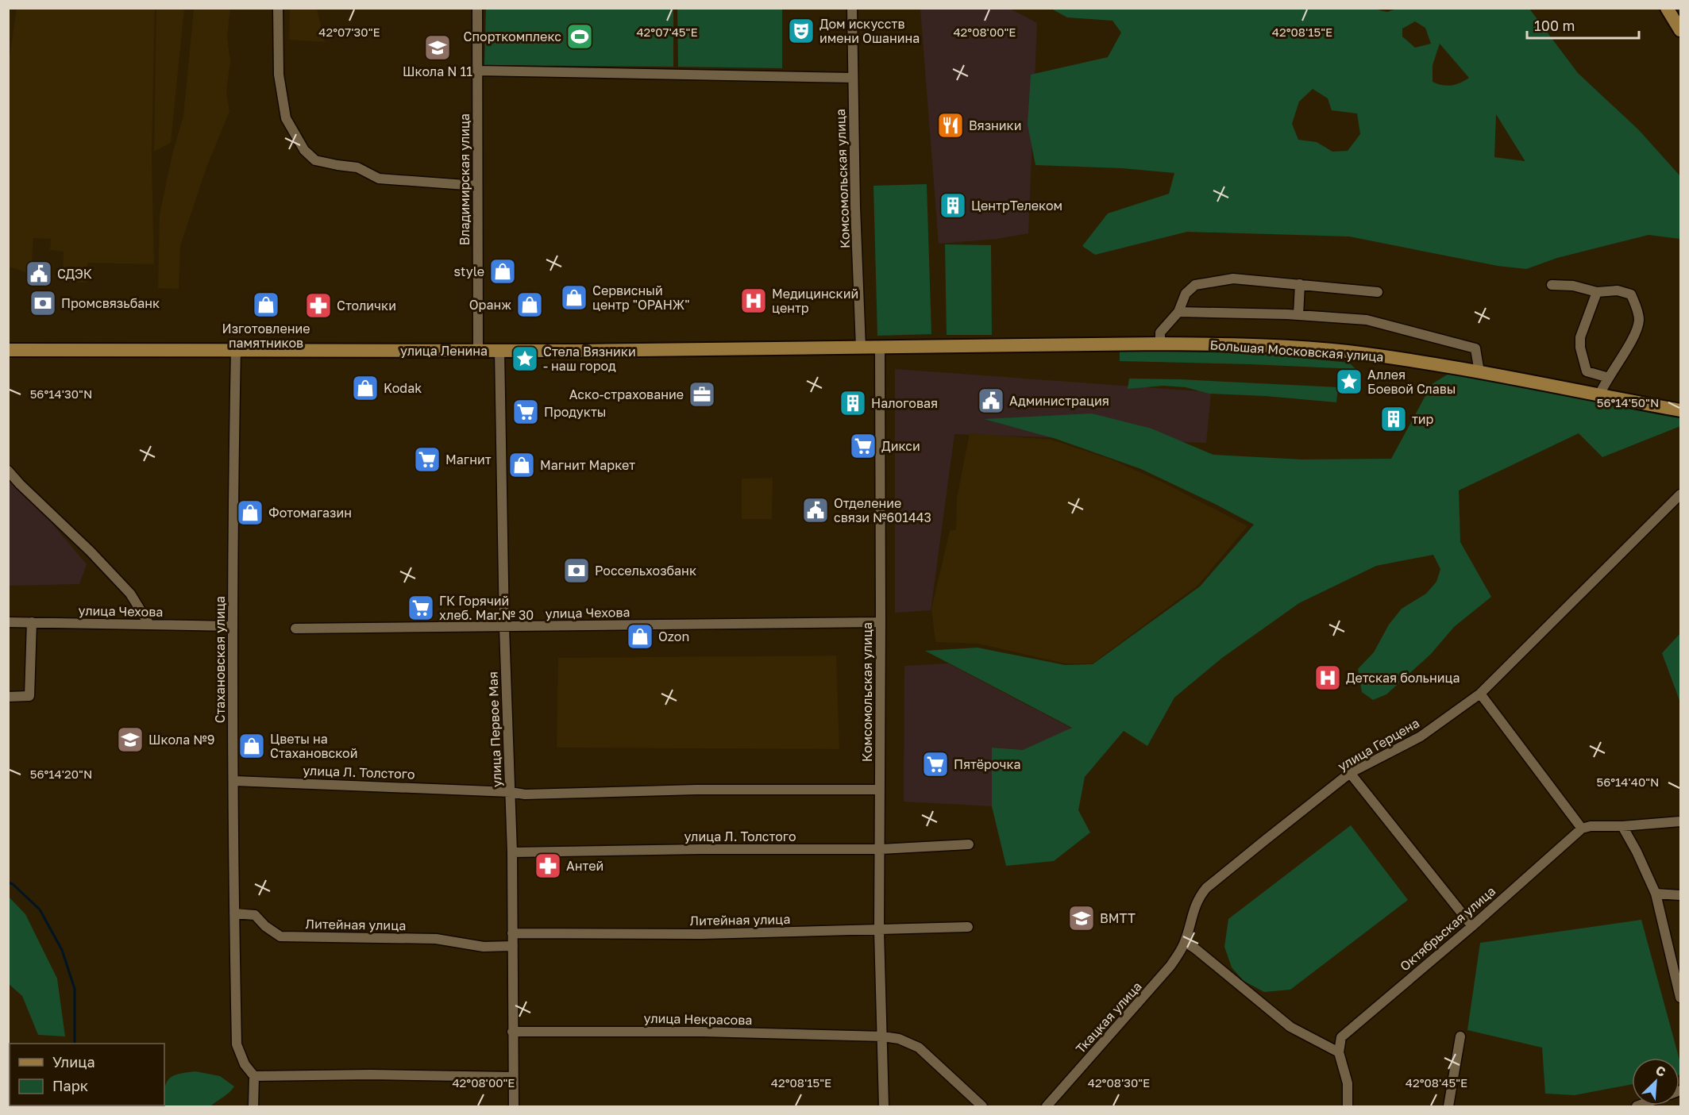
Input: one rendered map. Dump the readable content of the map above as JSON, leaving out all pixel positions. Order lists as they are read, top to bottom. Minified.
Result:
{"streets":{"main road":["улица Ленина","Большая Московская улица"],"street":["Комсомольская улица","Владимирская улица","улица Чехова","Стахановская улица","улица Первое Мая","улица Герцена","улица Л. Толстого","Литейная улица","Октябрьская улица","Ткацкая улица","улица Некрасова"]},"crossings":[["Комсомольская улица","улица Ленина"],["Комсомольская улица","Большая Московская улица"],["Комсомольская улица","улица Чехова"],["Комсомольская улица","улица Л. Толстого"],["Комсомольская улица","Литейная улица"],["Комсомольская улица","улица Некрасова"],["Владимирская улица","улица Ленина"],["улица Ленина","Большая Московская улица"],["улица Ленина","Стахановская улица"],["улица Ленина","улица Первое Мая"],["улица Чехова","Стахановская улица"],["улица Чехова","улица Первое Мая"],["Стахановская улица","улица Л. Толстого"],["Стахановская улица","Литейная улица"],["улица Первое Мая","улица Л. Толстого"],["улица Первое Мая","Литейная улица"],["улица Первое Мая","улица Некрасова"],["улица Герцена","Ткацкая улица"]],"places":{"theatre":["Дом искусств имени Ошанина"],"sports":["Спорткомплекс"],"school or university":["Школа N 11","Школа №9","ВМТТ"],"restaurant":["Вязники"],"building":["ЦентрТелеком","Налоговая","тир"],"shop":["style","Сервисный центр \"ОРАНЖ\"","Изготовление памятников","Оранж","Kodak","Магнит Маркет","Фотомагазин","Ozon","Цветы на Стахановской"],"public building":["СДЭК","Администрация","Отделение связи №601443"],"hospital":["Медицинский центр","Детская больница"],"bank":["Промсвязьбанк","Россельхозбанк"],"pharmacy":["Столички","Антей"],"place":["Стела Вязники - наш город","Аллея Боевой Славы"],"office":["Аско-страхование"],"supermarket":["Продукты","Дикси","Магнит","ГК Горячий хлеб. Маг.№ 30","Пятёрочка"]},"legend":["Улица","Парк"],"scale_bar":"100 m","north":"top right","coordinates":["42°07'30\"E","42°07'45\"E","42°08'00\"E","42°08'15\"E","56°14'30\"N","56°14'50\"N","56°14'20\"N","56°14'40\"N","42°08'30\"E","42°08'45\"E"]}
